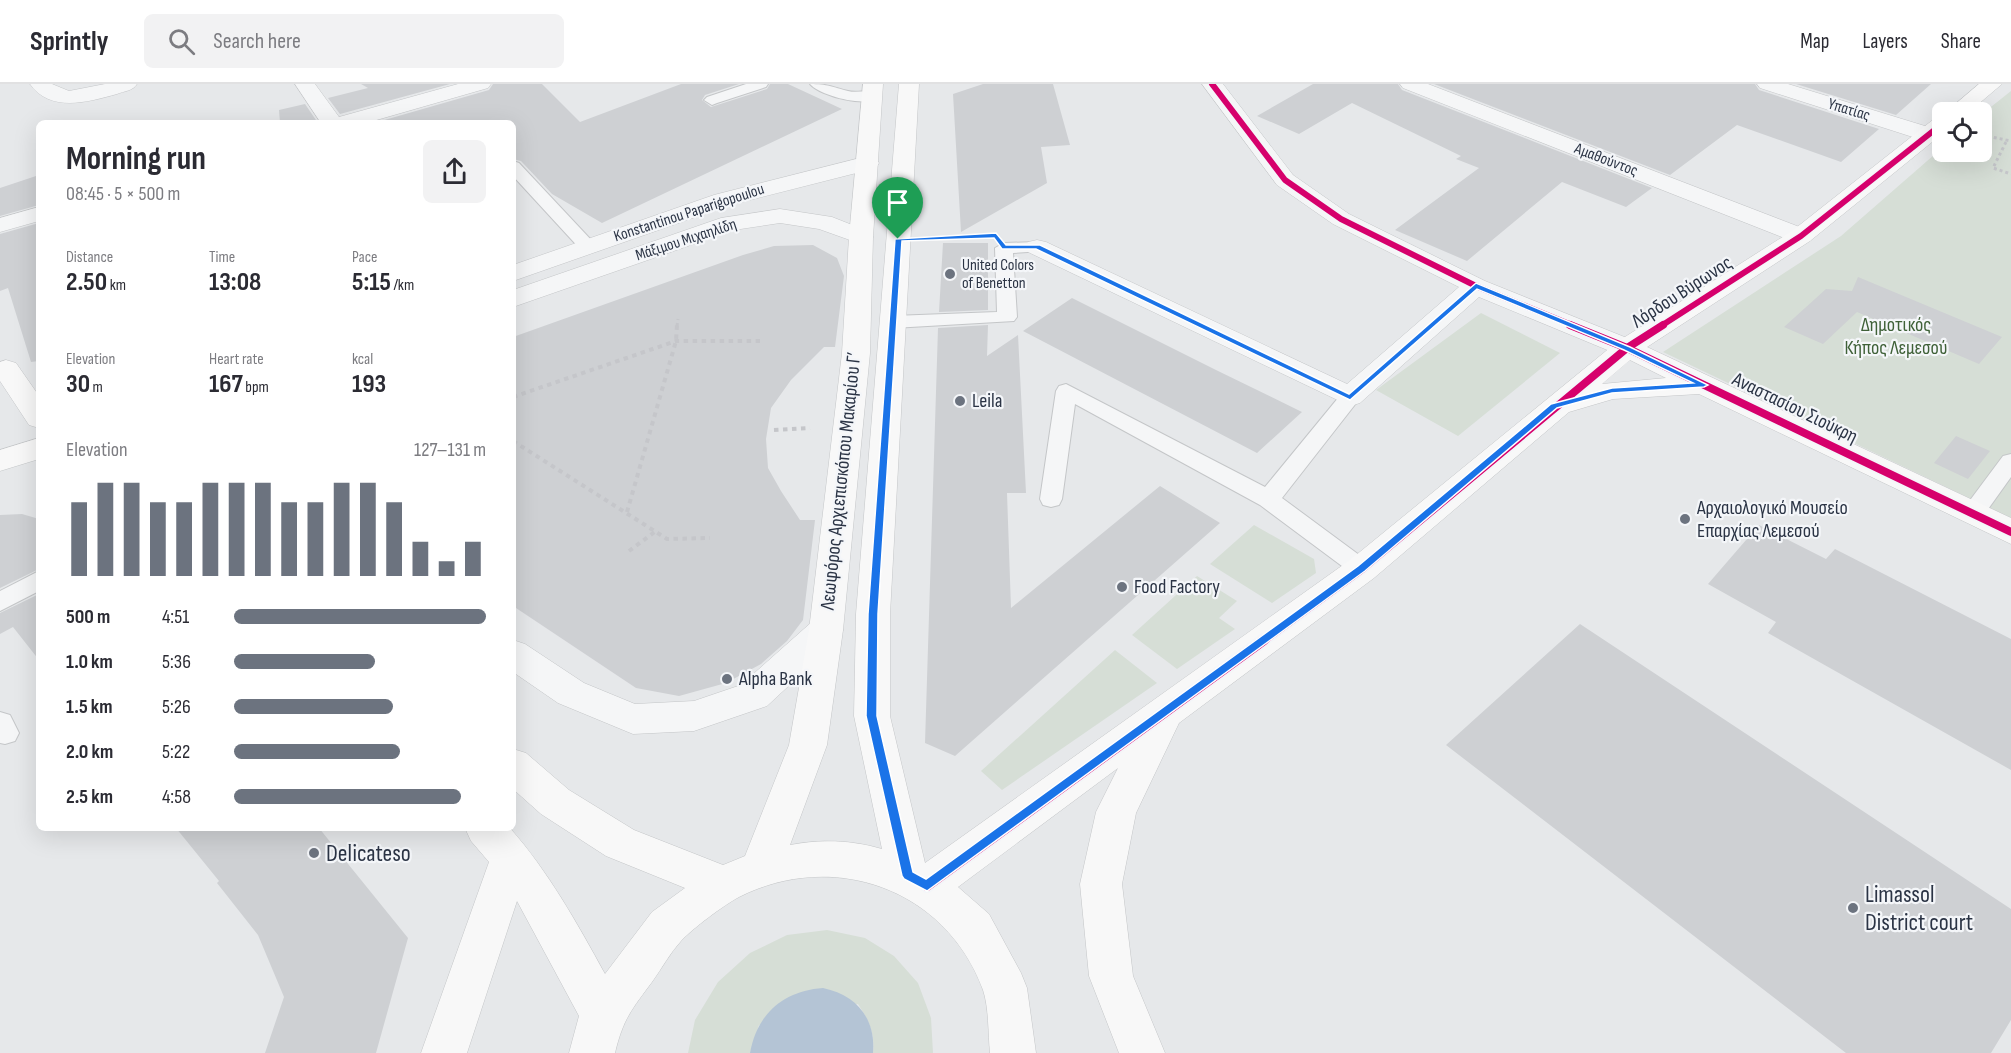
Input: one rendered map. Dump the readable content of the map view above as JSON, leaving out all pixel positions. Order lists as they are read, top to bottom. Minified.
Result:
{"streets":{"main road":["Λόρδου Βύρωνος","Αναστασίου Σιούκρη","Λεωφόρος Αρχιεπισκόπου Μακαρίου Γ’"],"street":["Υπατίας","Αμαθούντος","Konstantinou Paparigopoulou","Μάξιμου Μιχαηλίδη"]},"crossings":[["Αμαθούντος","Λόρδου Βύρωνος"],["Konstantinou Paparigopoulou","Λεωφόρος Αρχιεπισκόπου Μακαρίου Γ’"],["Μάξιμου Μιχαηλίδη","Λεωφόρος Αρχιεπισκόπου Μακαρίου Γ’"],["Λόρδου Βύρωνος","Αναστασίου Σιούκρη"],["Λόρδου Βύρωνος","Λεωφόρος Αρχιεπισκόπου Μακαρίου Γ’"]],"parks":["Δημοτικός Κήπος Λεμεσού"],"places":["United Colors of Benetton","Leila","Αρχαιολογικό Μουσείο Επαρχίας Λεμεσού","Food Factory","Alpha Bank","Delicateso","Limassol District court"],"page":{"header":"Sprintly","search":"Search here","nav":["Map","Layers","Share"],"heading":["Morning run","08:45 · 5 × 500 m"],"stats":[["Distance","2.50 km"],["Time","13:08"],["Pace","5:15 /km"],["Elevation","30 m"],["Heart rate","167 bpm"],["kcal","193"]],"chart":["Elevation","127–131 m"],"list":[{"name":"500 m","note":"4:51"},{"name":"1.0 km","note":"5:36"},{"name":"1.5 km","note":"5:26"},{"name":"2.0 km","note":"5:22"},{"name":"2.5 km","note":"4:58"}]}}
